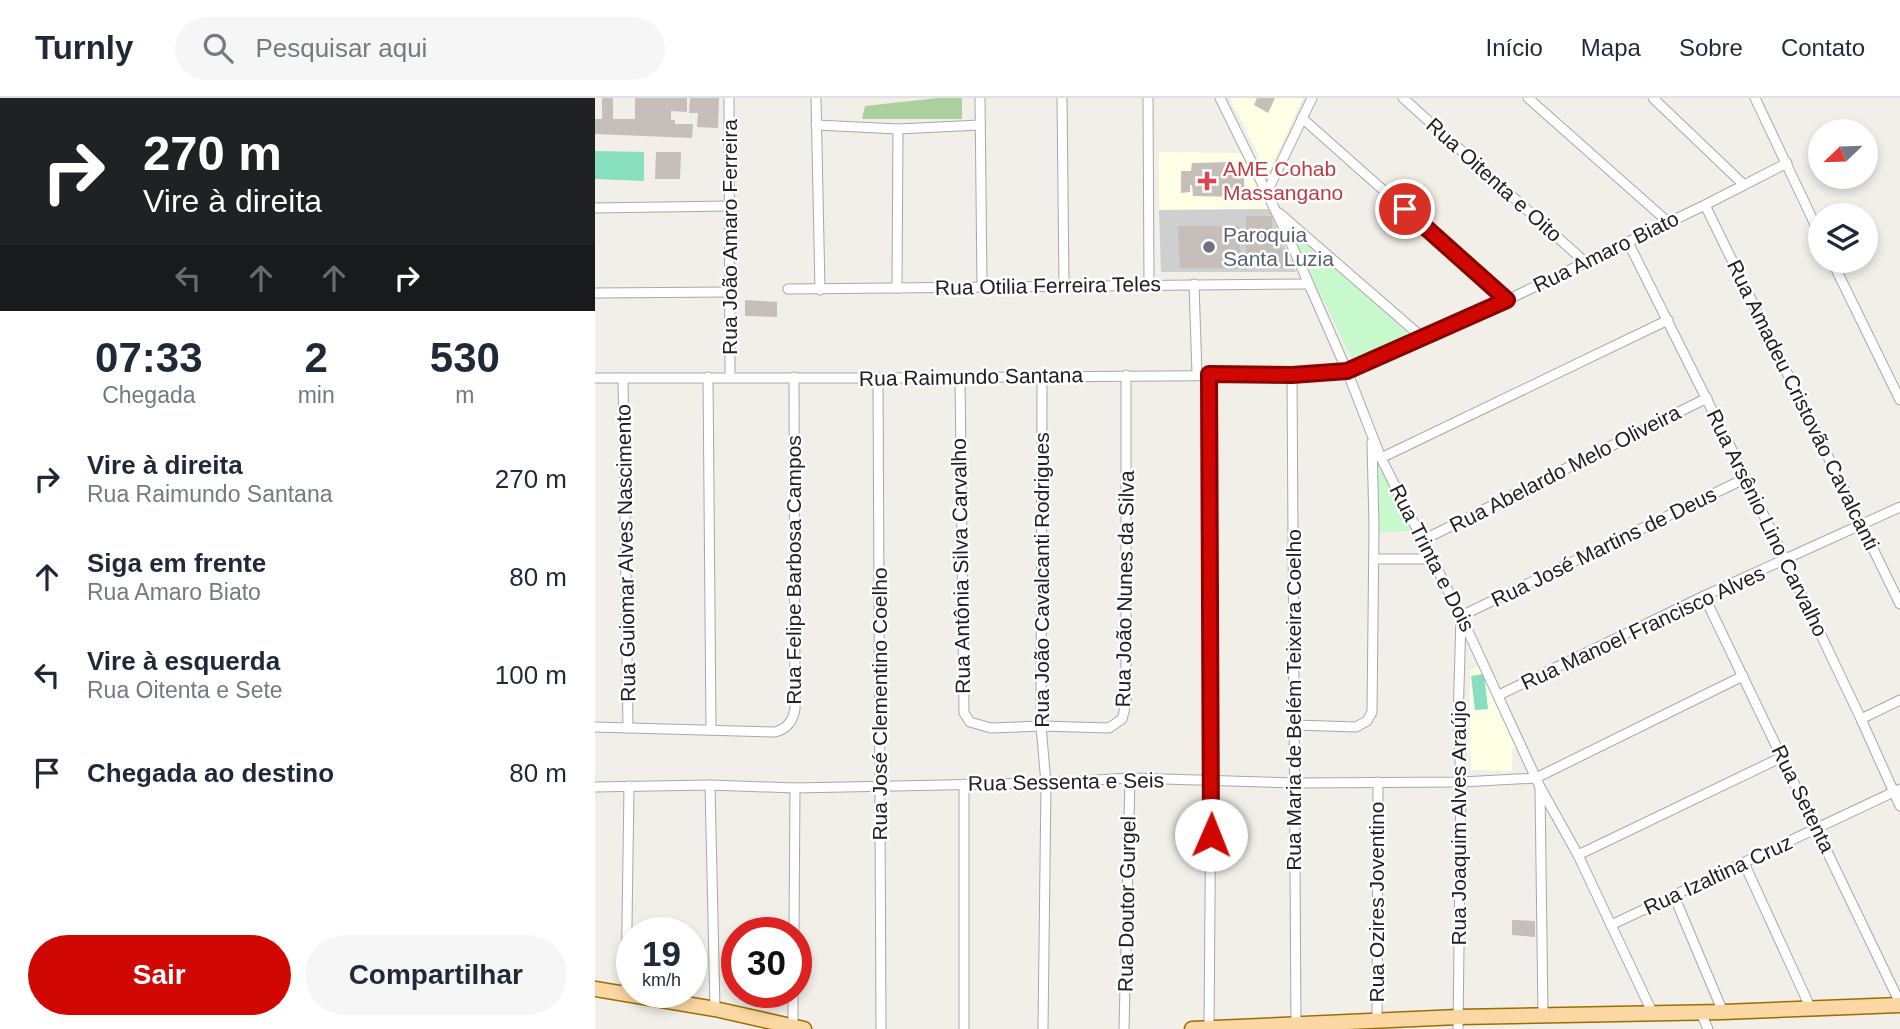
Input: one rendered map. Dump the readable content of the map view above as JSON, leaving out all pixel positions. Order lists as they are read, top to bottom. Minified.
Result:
{"streets":{"street":["Rua Oitenta e Oito","Rua João Amaro Ferreira","Rua Amaro Biato","Rua Otilia Ferreira Teles","Rua Raimundo Santana","Rua Amadeu Cristovão Cavalcanti","Rua Abelardo Melo Oliveira","Rua Arsênio Lino Carvalho","Rua José Martins de Deus","Rua Guiomar Alves Nascimento","Rua Trinta e Dois","Rua Antônia Silva Carvalho","Rua Felipe Barbosa Campos","Rua João Cavalcanti Rodrigues","Rua João Nunes da Silva","Rua Manoel Francisco Alves","Rua Maria de Belém Teixeira Coelho","Rua José Clementino Coelho","Rua Sessenta e Seis","Rua Setenta","Rua Joaquim Alves Araújo","Rua Izaltina Cruz","Rua Ozires Joventino","Rua Doutor Gurgel"]},"crossings":[["Rua Oitenta e Oito","Rua Amaro Biato"],["Rua João Amaro Ferreira","Rua Raimundo Santana"],["Rua Amaro Biato","Rua Raimundo Santana"],["Rua Amaro Biato","Rua Amadeu Cristovão Cavalcanti"],["Rua Amaro Biato","Rua Arsênio Lino Carvalho"],["Rua Amaro Biato","Rua Trinta e Dois"],["Rua Otilia Ferreira Teles","Rua Trinta e Dois"],["Rua Raimundo Santana","Rua Guiomar Alves Nascimento"],["Rua Raimundo Santana","Rua Trinta e Dois"],["Rua Raimundo Santana","Rua Antônia Silva Carvalho"],["Rua Raimundo Santana","Rua Felipe Barbosa Campos"],["Rua Raimundo Santana","Rua João Cavalcanti Rodrigues"],["Rua Raimundo Santana","Rua João Nunes da Silva"],["Rua Raimundo Santana","Rua Maria de Belém Teixeira Coelho"],["Rua Raimundo Santana","Rua José Clementino Coelho"],["Rua Amadeu Cristovão Cavalcanti","Rua Manoel Francisco Alves"],["Rua Abelardo Melo Oliveira","Rua Arsênio Lino Carvalho"],["Rua Abelardo Melo Oliveira","Rua Trinta e Dois"],["Rua Arsênio Lino Carvalho","Rua José Martins de Deus"],["Rua Arsênio Lino Carvalho","Rua Manoel Francisco Alves"],["Rua Arsênio Lino Carvalho","Rua Izaltina Cruz"],["Rua José Martins de Deus","Rua Trinta e Dois"],["Rua José Martins de Deus","Rua Joaquim Alves Araújo"],["Rua Guiomar Alves Nascimento","Rua Felipe Barbosa Campos"],["Rua Trinta e Dois","Rua Manoel Francisco Alves"],["Rua Trinta e Dois","Rua Sessenta e Seis"],["Rua Trinta e Dois","Rua Joaquim Alves Araújo"],["Rua Trinta e Dois","Rua Izaltina Cruz"],["Rua Antônia Silva Carvalho","Rua João Cavalcanti Rodrigues"],["Rua Antônia Silva Carvalho","Rua João Nunes da Silva"],["Rua João Cavalcanti Rodrigues","Rua João Nunes da Silva"],["Rua João Cavalcanti Rodrigues","Rua Sessenta e Seis"],["Rua Manoel Francisco Alves","Rua Setenta"],["Rua Maria de Belém Teixeira Coelho","Rua Sessenta e Seis"],["Rua José Clementino Coelho","Rua Sessenta e Seis"],["Rua Sessenta e Seis","Rua Joaquim Alves Araújo"],["Rua Sessenta e Seis","Rua Ozires Joventino"],["Rua Sessenta e Seis","Rua Doutor Gurgel"],["Rua Setenta","Rua Izaltina Cruz"]],"places":{"health":["AME Cohab Massangano"],"other":["Paroquia Santa Luzia"]},"north":"bottom left","page":{"header":"Turnly","search":"Pesquisar aqui","nav":["Início","Mapa","Sobre","Contato"],"turn":["270 m","Vire à direita"],"eta":["07:33","Chegada","2","min","530","m"],"list":[{"name":"Vire à direita","note":"Rua Raimundo Santana","value":"270 m"},{"name":"Siga em frente","note":"Rua Amaro Biato","value":"80 m"},{"name":"Vire à esquerda","note":"Rua Oitenta e Sete","value":"100 m"},{"name":"Chegada ao destino","value":"80 m"}],"speed":"19 km/h","limit":"30","buttons":["Sair","Compartilhar"]}}
